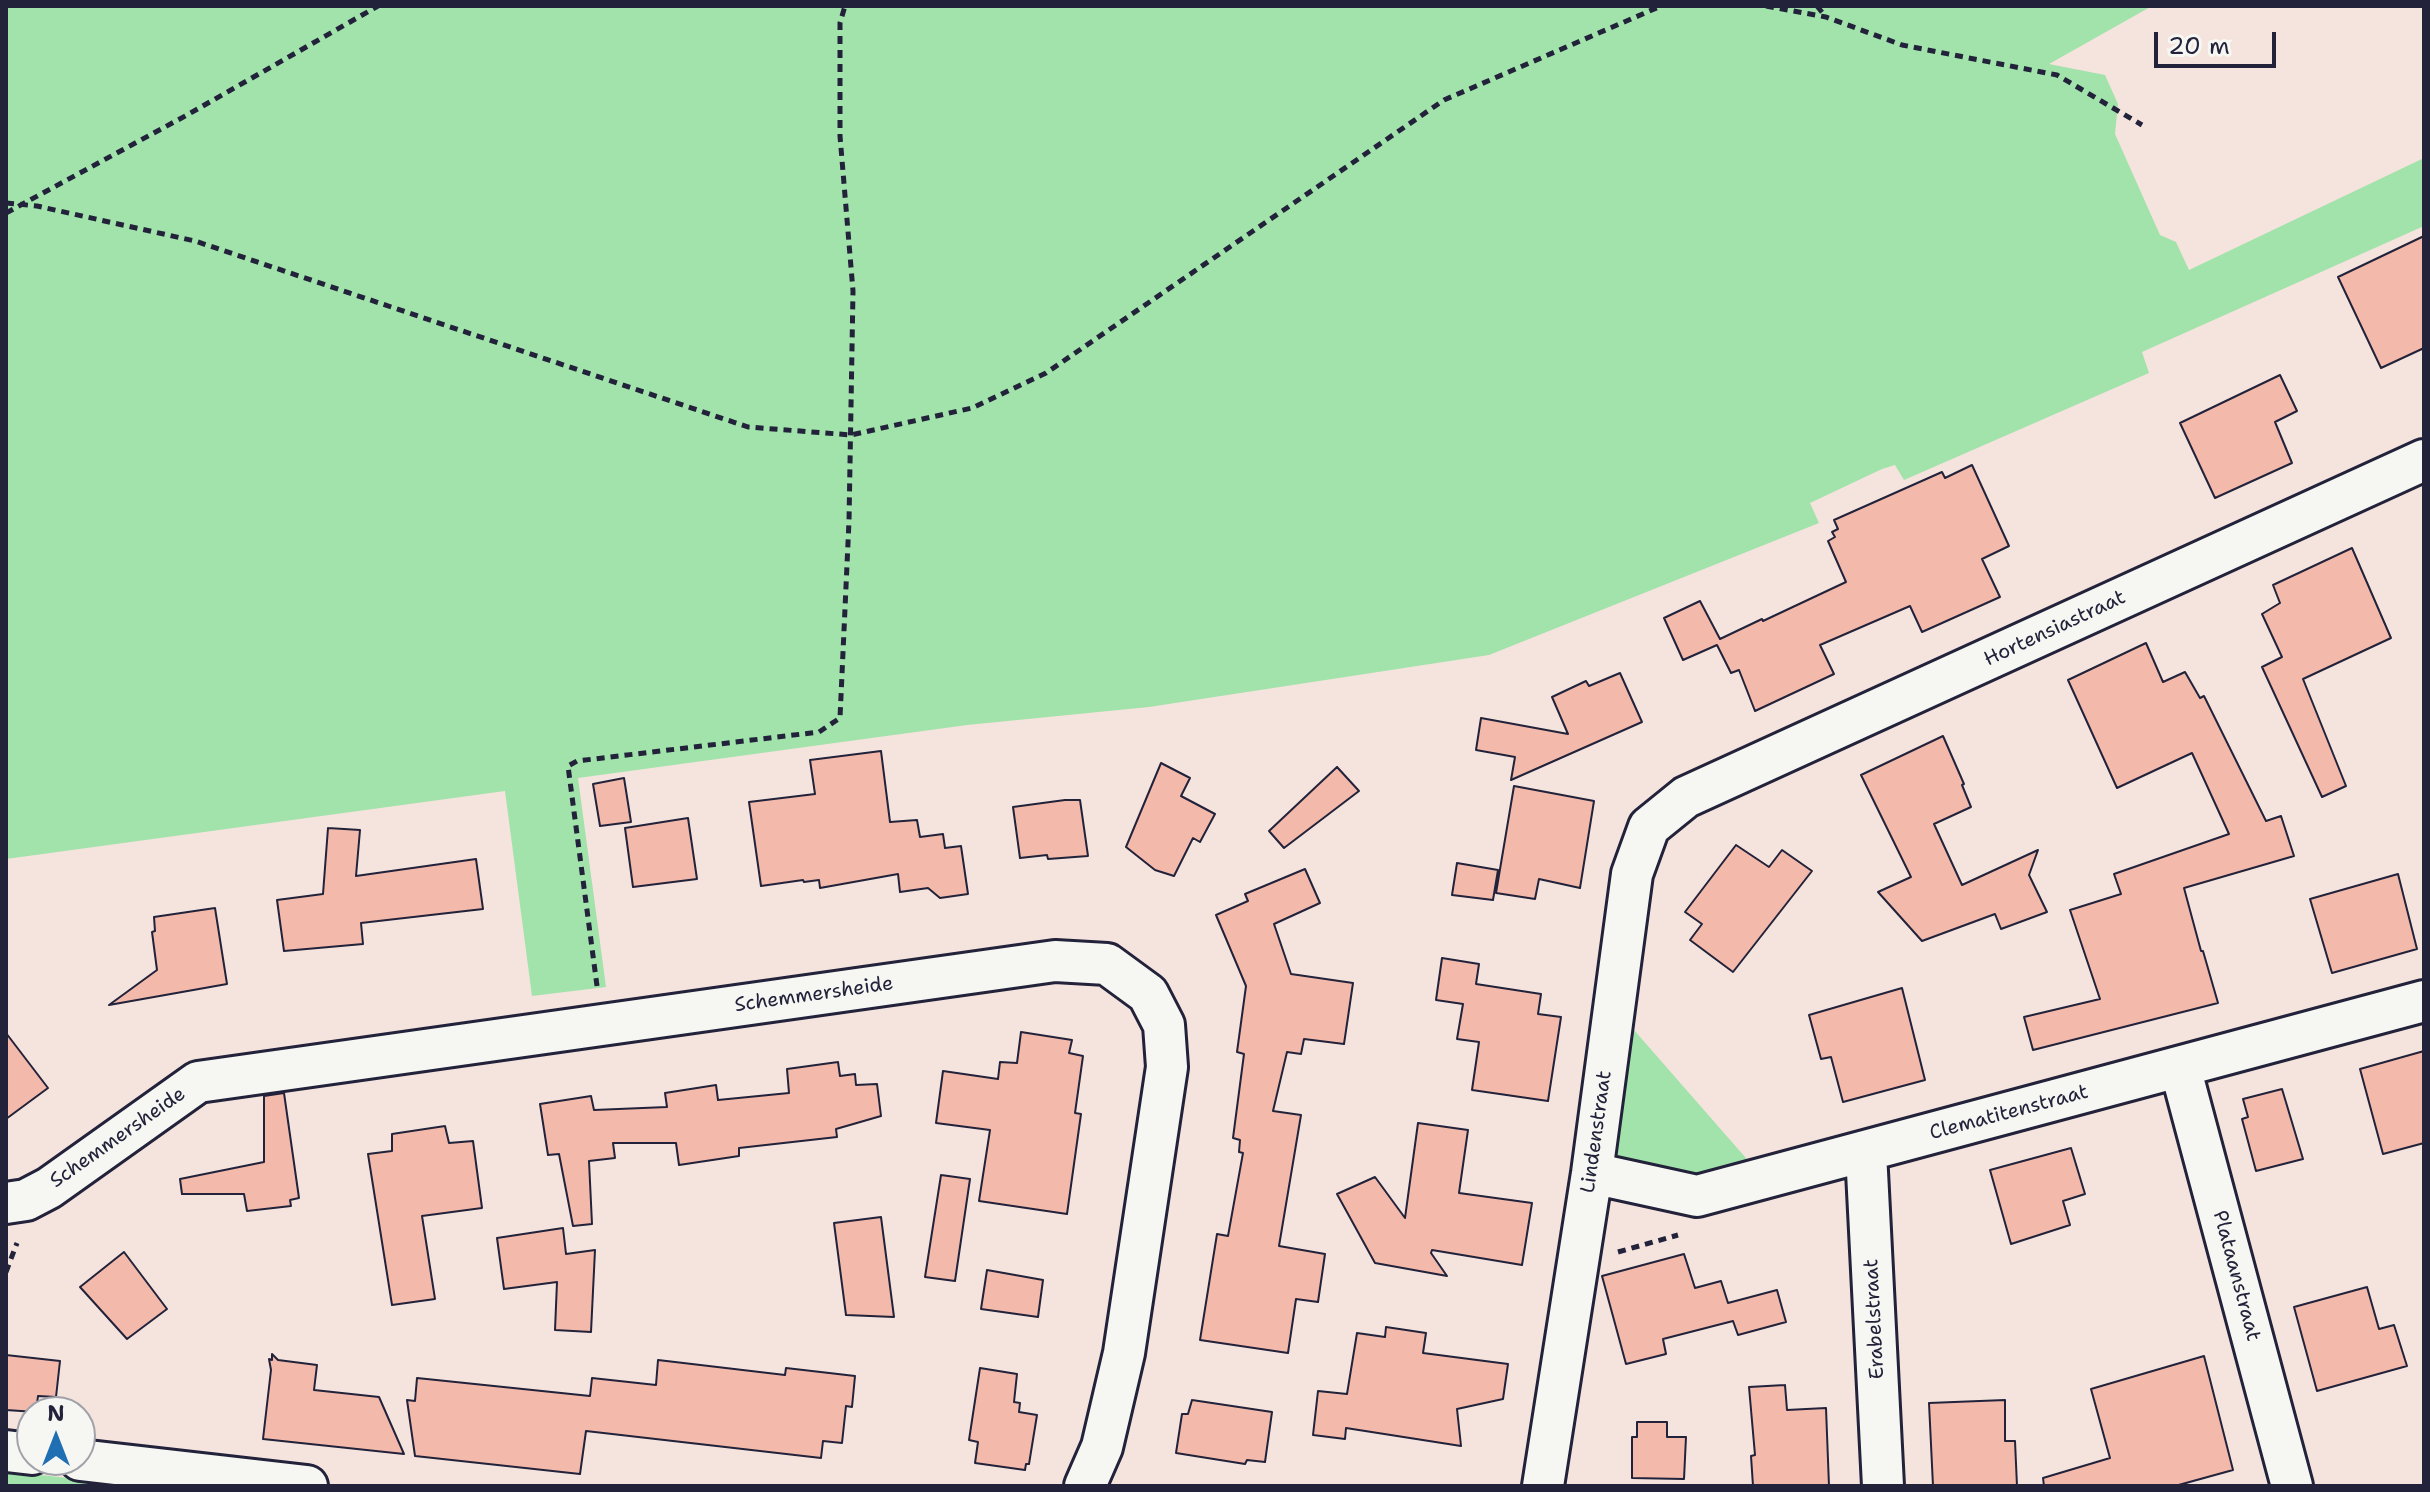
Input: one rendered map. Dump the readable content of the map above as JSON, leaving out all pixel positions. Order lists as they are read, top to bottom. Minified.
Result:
{"streets":{"street":["Hortensiastraat","Schemmersheide","Clematitenstraat","Lindenstraat","Plataanstraat","Erabelstraat"]},"crossings":[["Hortensiastraat","Lindenstraat"],["Clematitenstraat","Lindenstraat"],["Clematitenstraat","Plataanstraat"],["Clematitenstraat","Erabelstraat"]],"scale_bar":"20 m","north":"top"}
